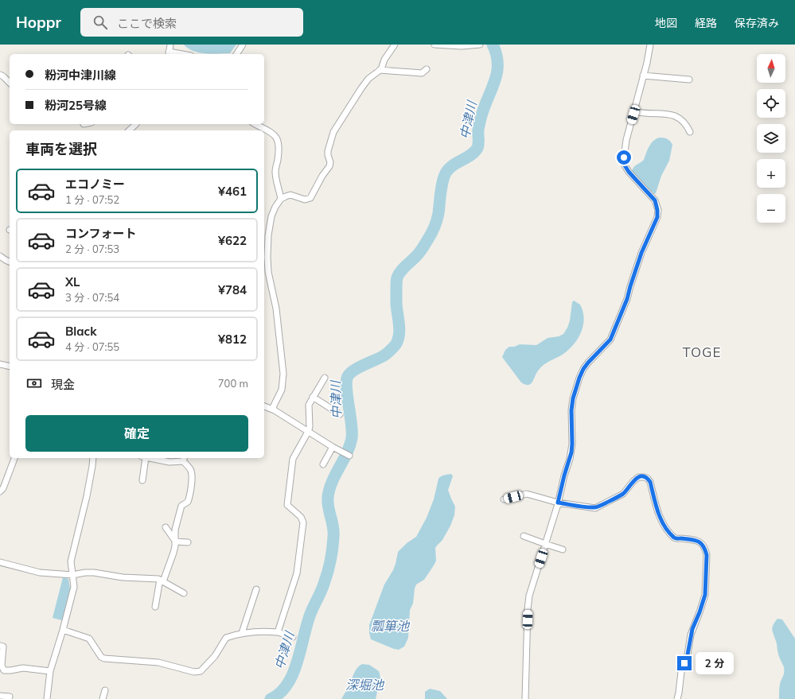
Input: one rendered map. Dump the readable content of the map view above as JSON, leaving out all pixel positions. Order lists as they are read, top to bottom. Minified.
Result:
{"districts":["TOGE"],"water":["中津川","瓢箪池","深堀池"],"north":"top","page":{"header":"Hoppr","search":"ここで検索","nav":["地図","経路","保存済み"],"map_buttons":["+","−"],"banner":["粉河中津川線","粉河25号線"],"heading":"車両を選択","list":[{"name":"エコノミー","note":"1 分 · 07:52","value":"¥461"},{"name":"コンフォート","note":"2 分 · 07:53","value":"¥622"},{"name":"XL","note":"3 分 · 07:54","value":"¥784"},{"name":"Black","note":"4 分 · 07:55","value":"¥812"}],"pay":["現金","700 m"],"buttons":"確定","bubble":"2 分"}}
